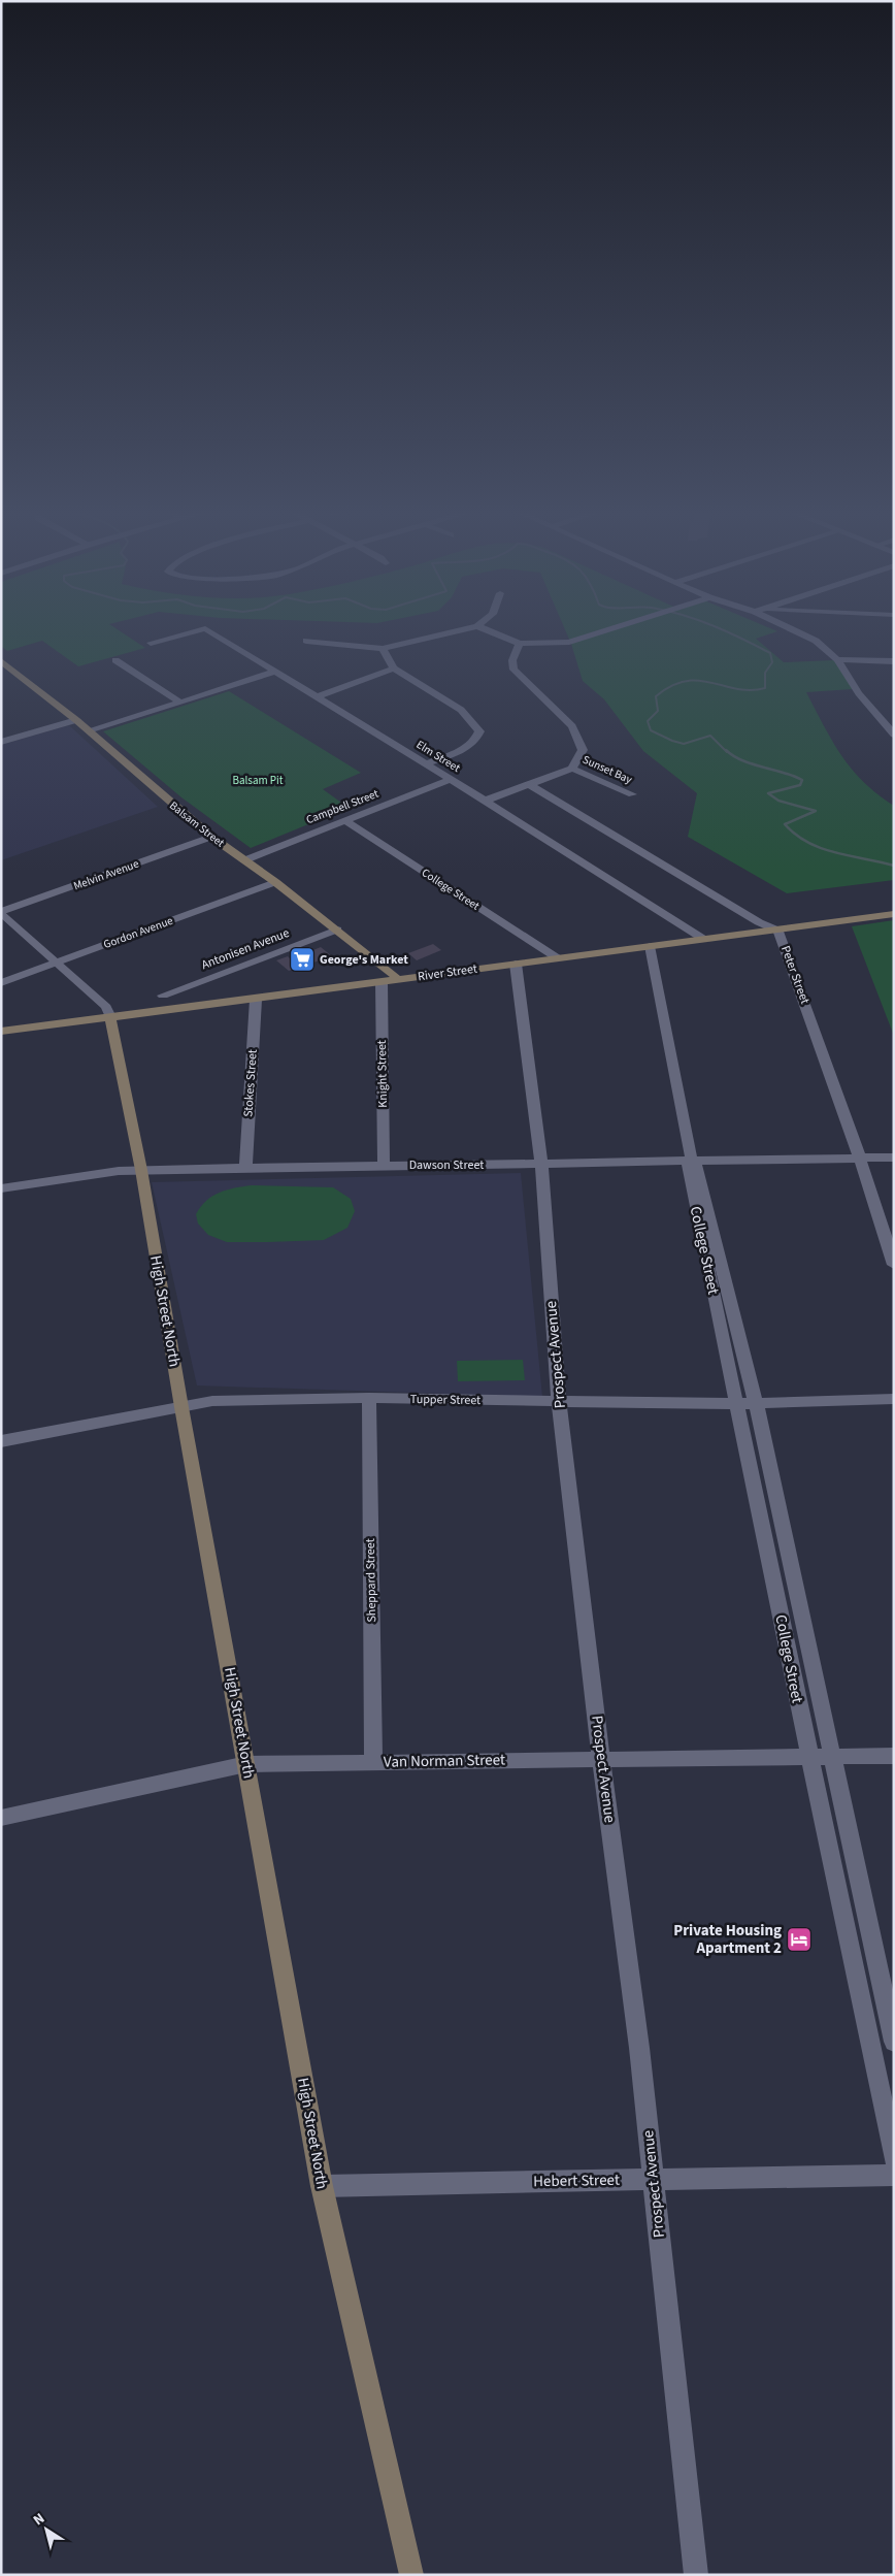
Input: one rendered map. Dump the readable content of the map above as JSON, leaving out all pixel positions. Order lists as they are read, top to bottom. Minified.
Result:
{"streets":{"main road":["Balsam Street","River Street","High Street North"],"street":["Elm Street","Sunset Bay","Campbell Street","Melvin Avenue","College Street","Gordon Avenue","Antonisen Avenue","Peter Street","Knight Street","Stokes Street","Dawson Street","Prospect Avenue","Tupper Street","Sheppard Street","Van Norman Street","Hebert Street"]},"crossings":[["Elm Street","Campbell Street"],["Elm Street","River Street"],["Campbell Street","Balsam Street"],["Campbell Street","College Street"],["Balsam Street","Melvin Avenue"],["Balsam Street","Gordon Avenue"],["Balsam Street","Antonisen Avenue"],["Balsam Street","River Street"],["Melvin Avenue","High Street North"],["College Street","River Street"],["College Street","Dawson Street"],["College Street","Tupper Street"],["College Street","Van Norman Street"],["Gordon Avenue","High Street North"],["River Street","Peter Street"],["River Street","Knight Street"],["River Street","Stokes Street"],["River Street","High Street North"],["River Street","Prospect Avenue"],["Peter Street","Dawson Street"],["Knight Street","Dawson Street"],["Stokes Street","Dawson Street"],["Dawson Street","High Street North"],["Dawson Street","Prospect Avenue"],["High Street North","Tupper Street"],["High Street North","Van Norman Street"],["High Street North","Hebert Street"],["Prospect Avenue","Tupper Street"],["Prospect Avenue","Van Norman Street"],["Prospect Avenue","Hebert Street"],["Tupper Street","Sheppard Street"],["Sheppard Street","Van Norman Street"]],"parks":["Balsam Pit"],"places":{"supermarket":["George's Market"],"hotel":["Private Housing Apartment 2"]},"north":"top left"}
